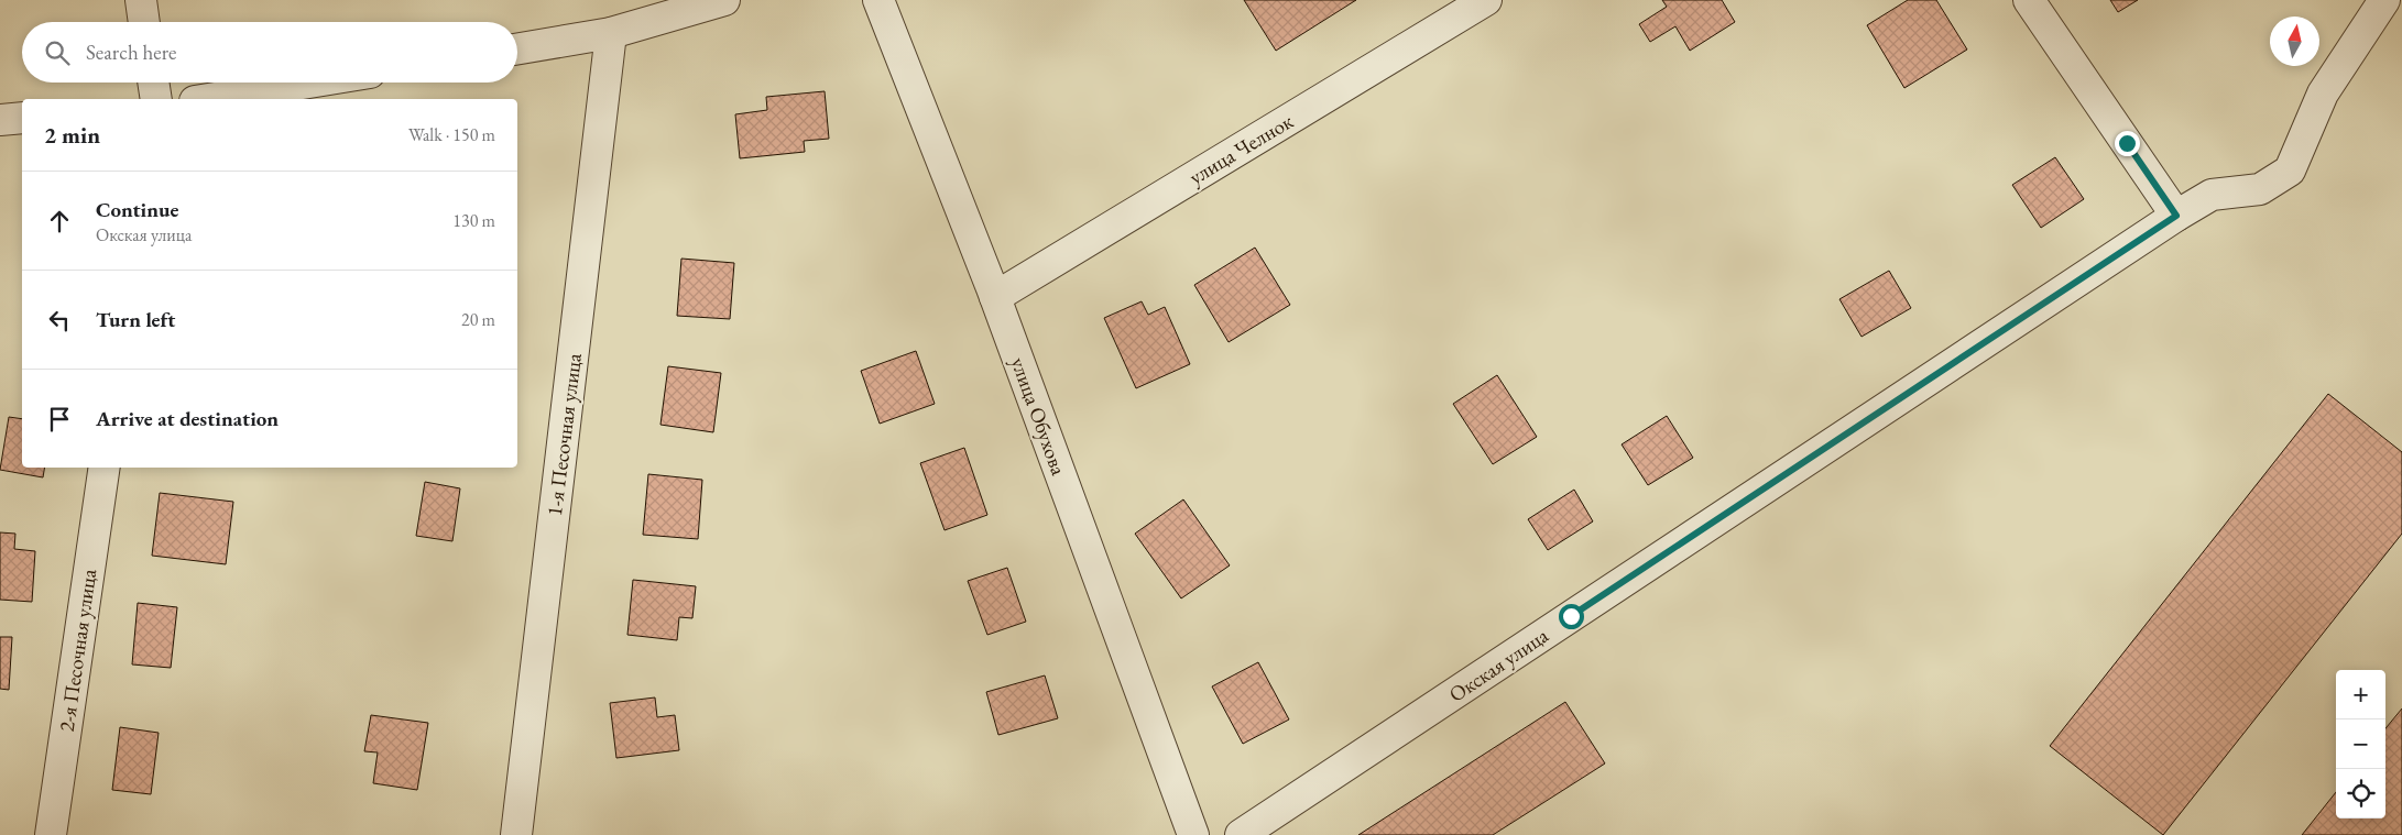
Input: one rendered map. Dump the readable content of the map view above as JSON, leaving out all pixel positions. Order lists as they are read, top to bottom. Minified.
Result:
{"streets":{"street":["улица Челнок","улица Обухова","1-я Песочная улица","2-я Песочная улица","Окская улица"]},"crossings":[["улица Челнок","улица Обухова"]],"north":"top","page":{"search":"Search here","heading":["2 min","Walk · 150 m"],"list":[["Continue","Окская улица","130 m"],["Turn left","20 m"],"Arrive at destination"],"map_buttons":["+","−"]}}
